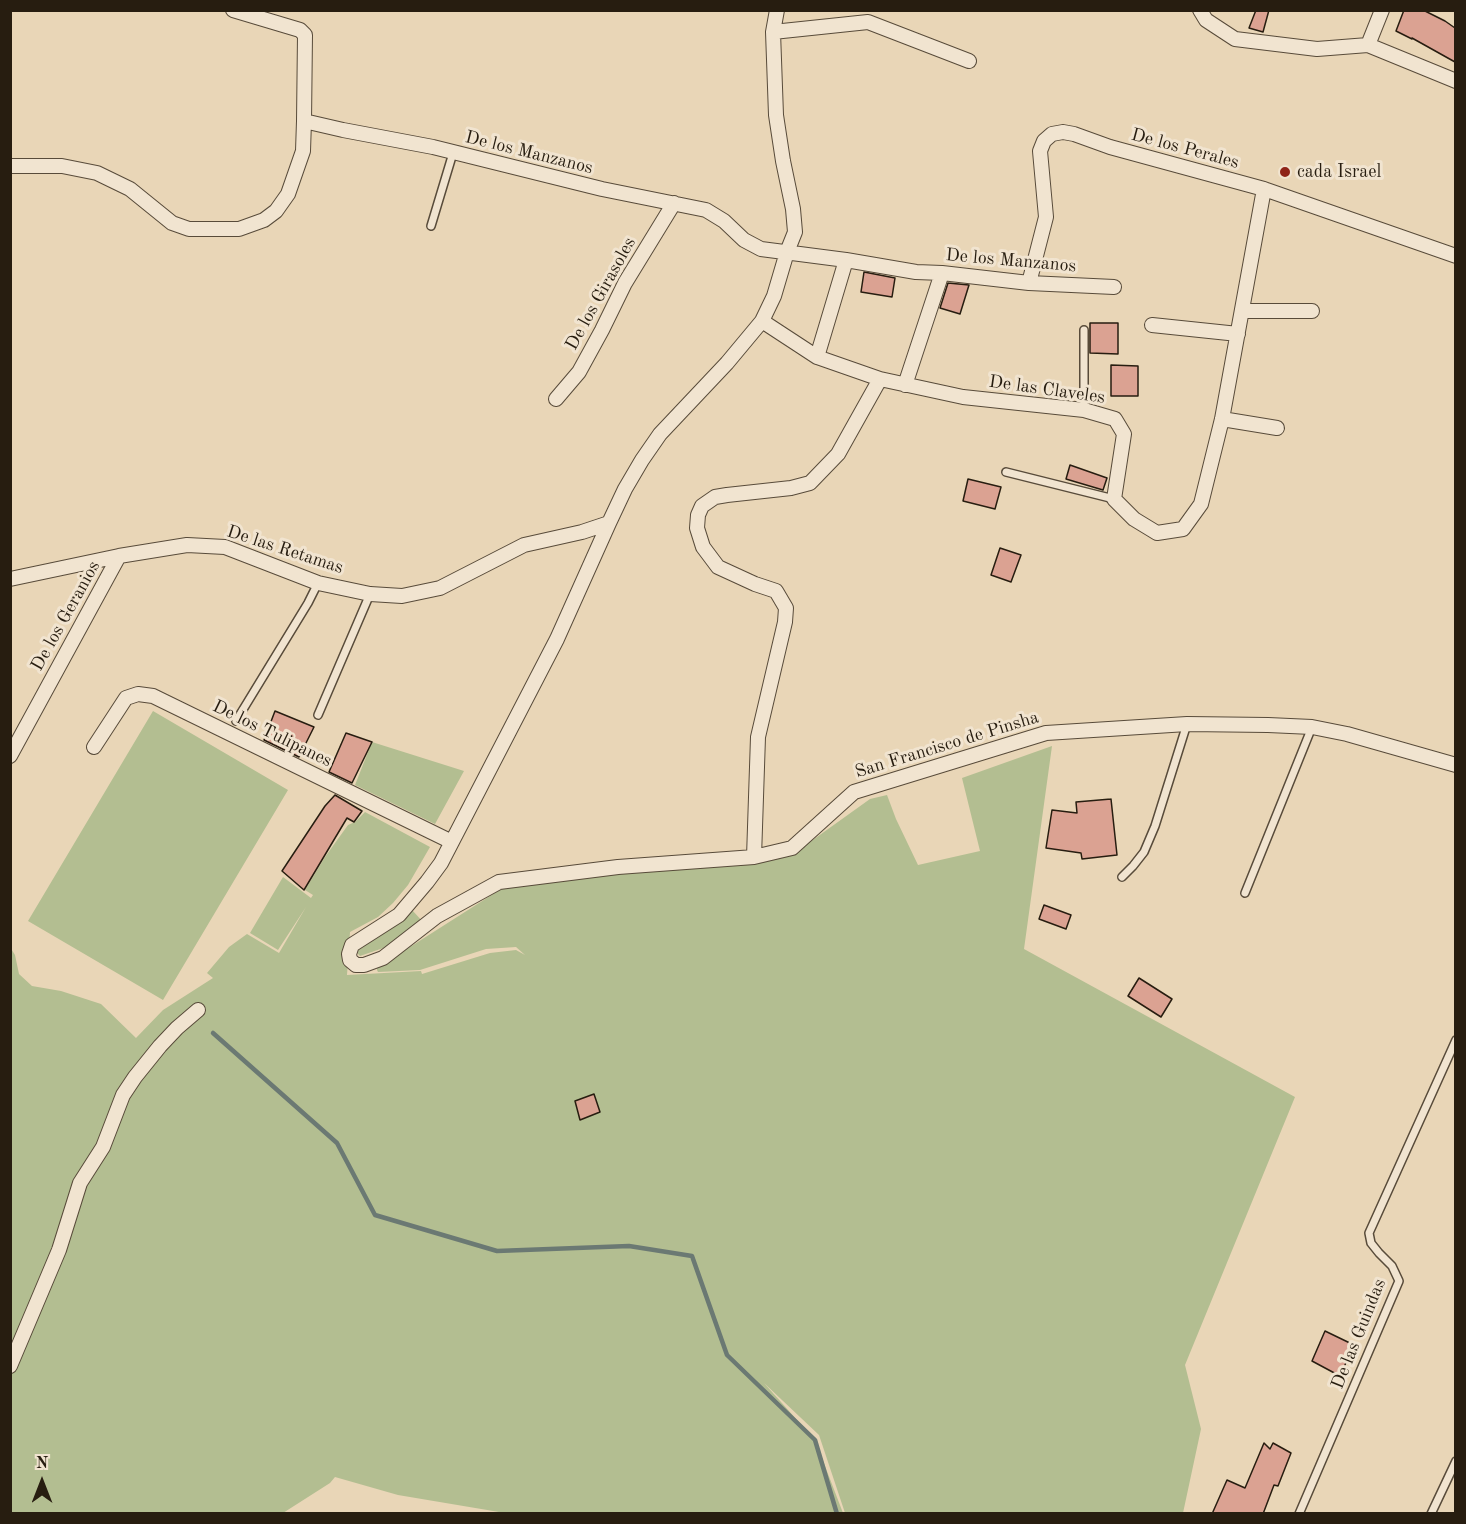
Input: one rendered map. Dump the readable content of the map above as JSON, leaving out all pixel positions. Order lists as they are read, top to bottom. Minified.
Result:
{"streets":{"street":["De los Perales","De los Manzanos","De los Girasoles","De las Claveles","De las Retamas","De los Geranios","De los Tulipanes","San Francisco de Pinsha"],"lane":["De las Guindas"]},"crossings":[["De los Perales","De los Manzanos"],["De los Manzanos","De los Girasoles"],["De las Retamas","De los Geranios"],["De los Tulipanes","San Francisco de Pinsha"]],"places":["cada Israel"],"north":"top"}
